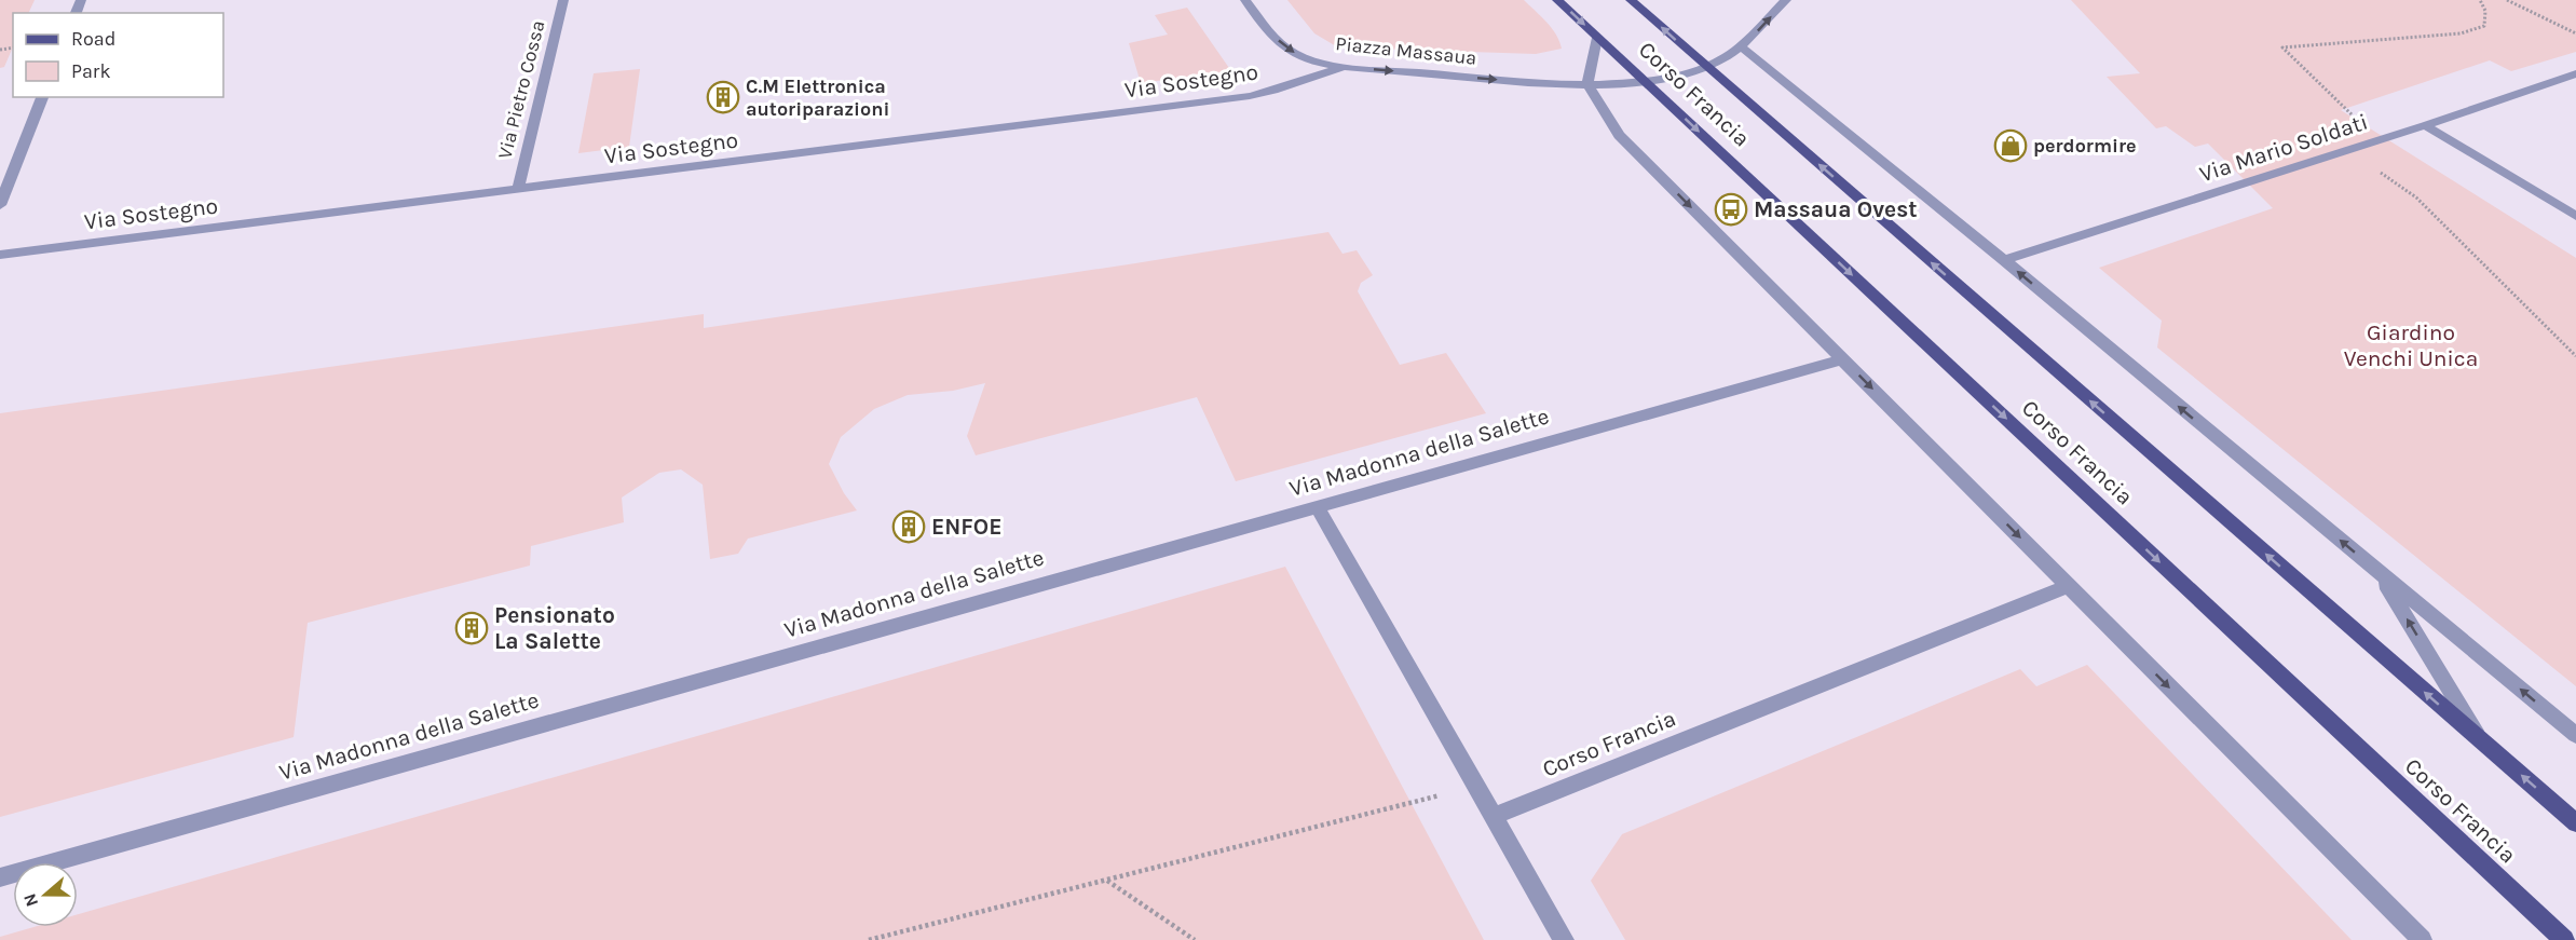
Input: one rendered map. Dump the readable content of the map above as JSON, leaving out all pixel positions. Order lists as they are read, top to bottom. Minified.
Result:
{"streets":{"main road":["Corso Francia"],"street":["Piazza Massaua","Via Sostegno","Via Pietro Cossa","Via Mario Soldati","Via Madonna della Salette"]},"crossings":[["Piazza Massaua","Via Sostegno"],["Piazza Massaua","Corso Francia"],["Via Sostegno","Via Pietro Cossa"],["Corso Francia","Via Mario Soldati"]],"one_way":["Piazza Massaua"],"parks":["Giardino Venchi Unica"],"places":{"building":["C.M Elettronica autoriparazioni","ENFOE","Pensionato La Salette"],"shop":["perdormire"],"bus stop":["Massaua Ovest"]},"legend":["Road","Park"],"north":"left"}
